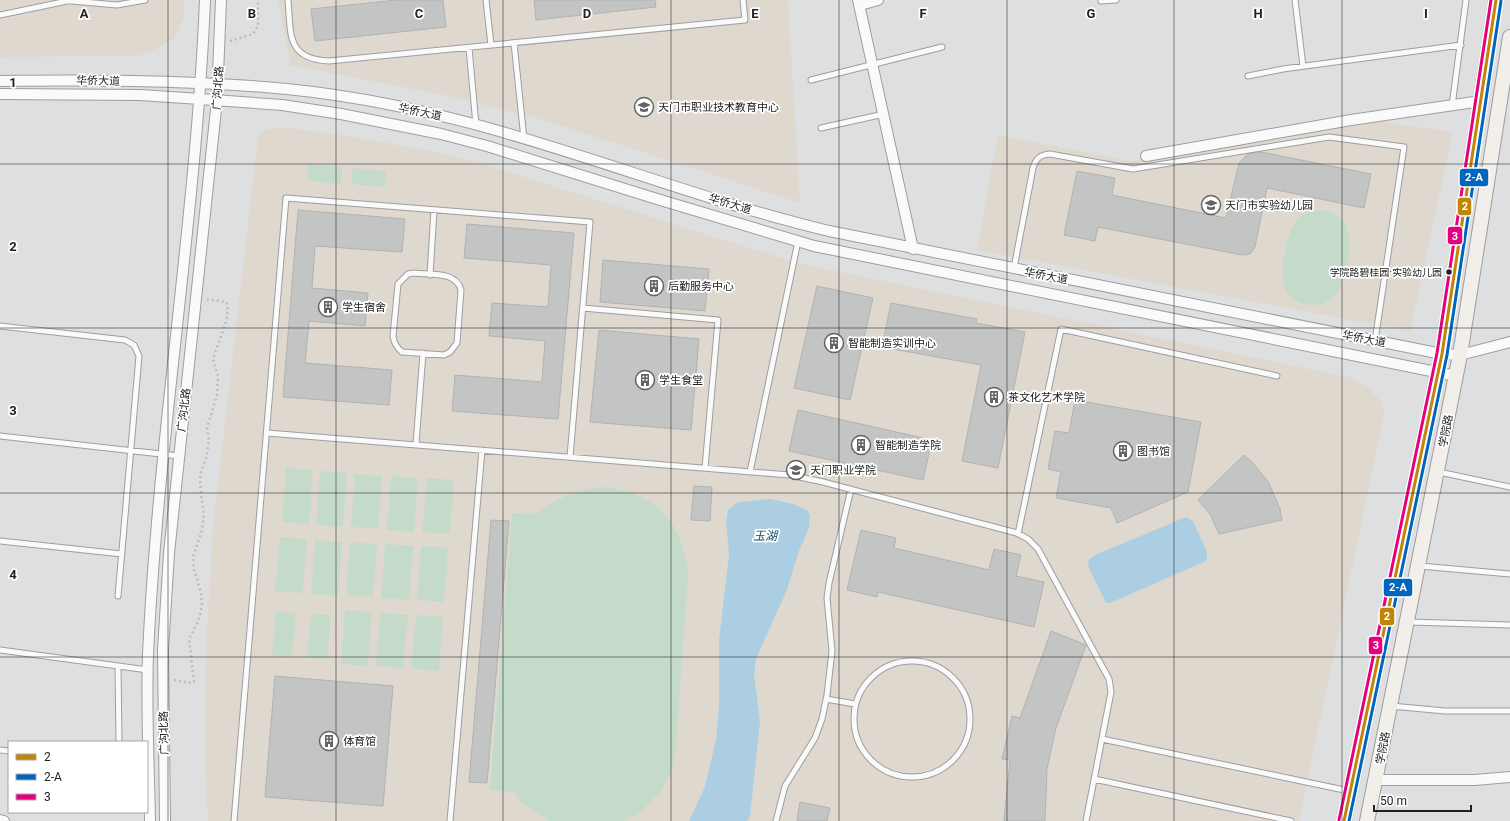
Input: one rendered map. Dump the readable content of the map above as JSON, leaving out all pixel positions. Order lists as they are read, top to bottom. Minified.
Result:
{"streets":{"main road":["学院路"],"street":["华侨大道","广沟北路"]},"crossings":[["华侨大道","广沟北路"],["华侨大道","学院路"]],"water":["玉湖"],"places":{"school or university":["天门市职业技术教育中心","天门市实验幼儿园","天门职业学院"],"other":["学院路碧桂园·实验幼儿园"],"building":["后勤服务中心","学生宿舍","智能制造实训中心","学生食堂","茶文化艺术学院","智能制造学院","图书馆","体育馆"]},"lines":["transit line 2","transit line 3","transit line 2-A"],"legend":["2","2-A","3"],"scale_bar":"50 m","grid":{"columns":["A","B","C","D","E","F","G","H","I"],"rows":["1","2","3","4"]}}
